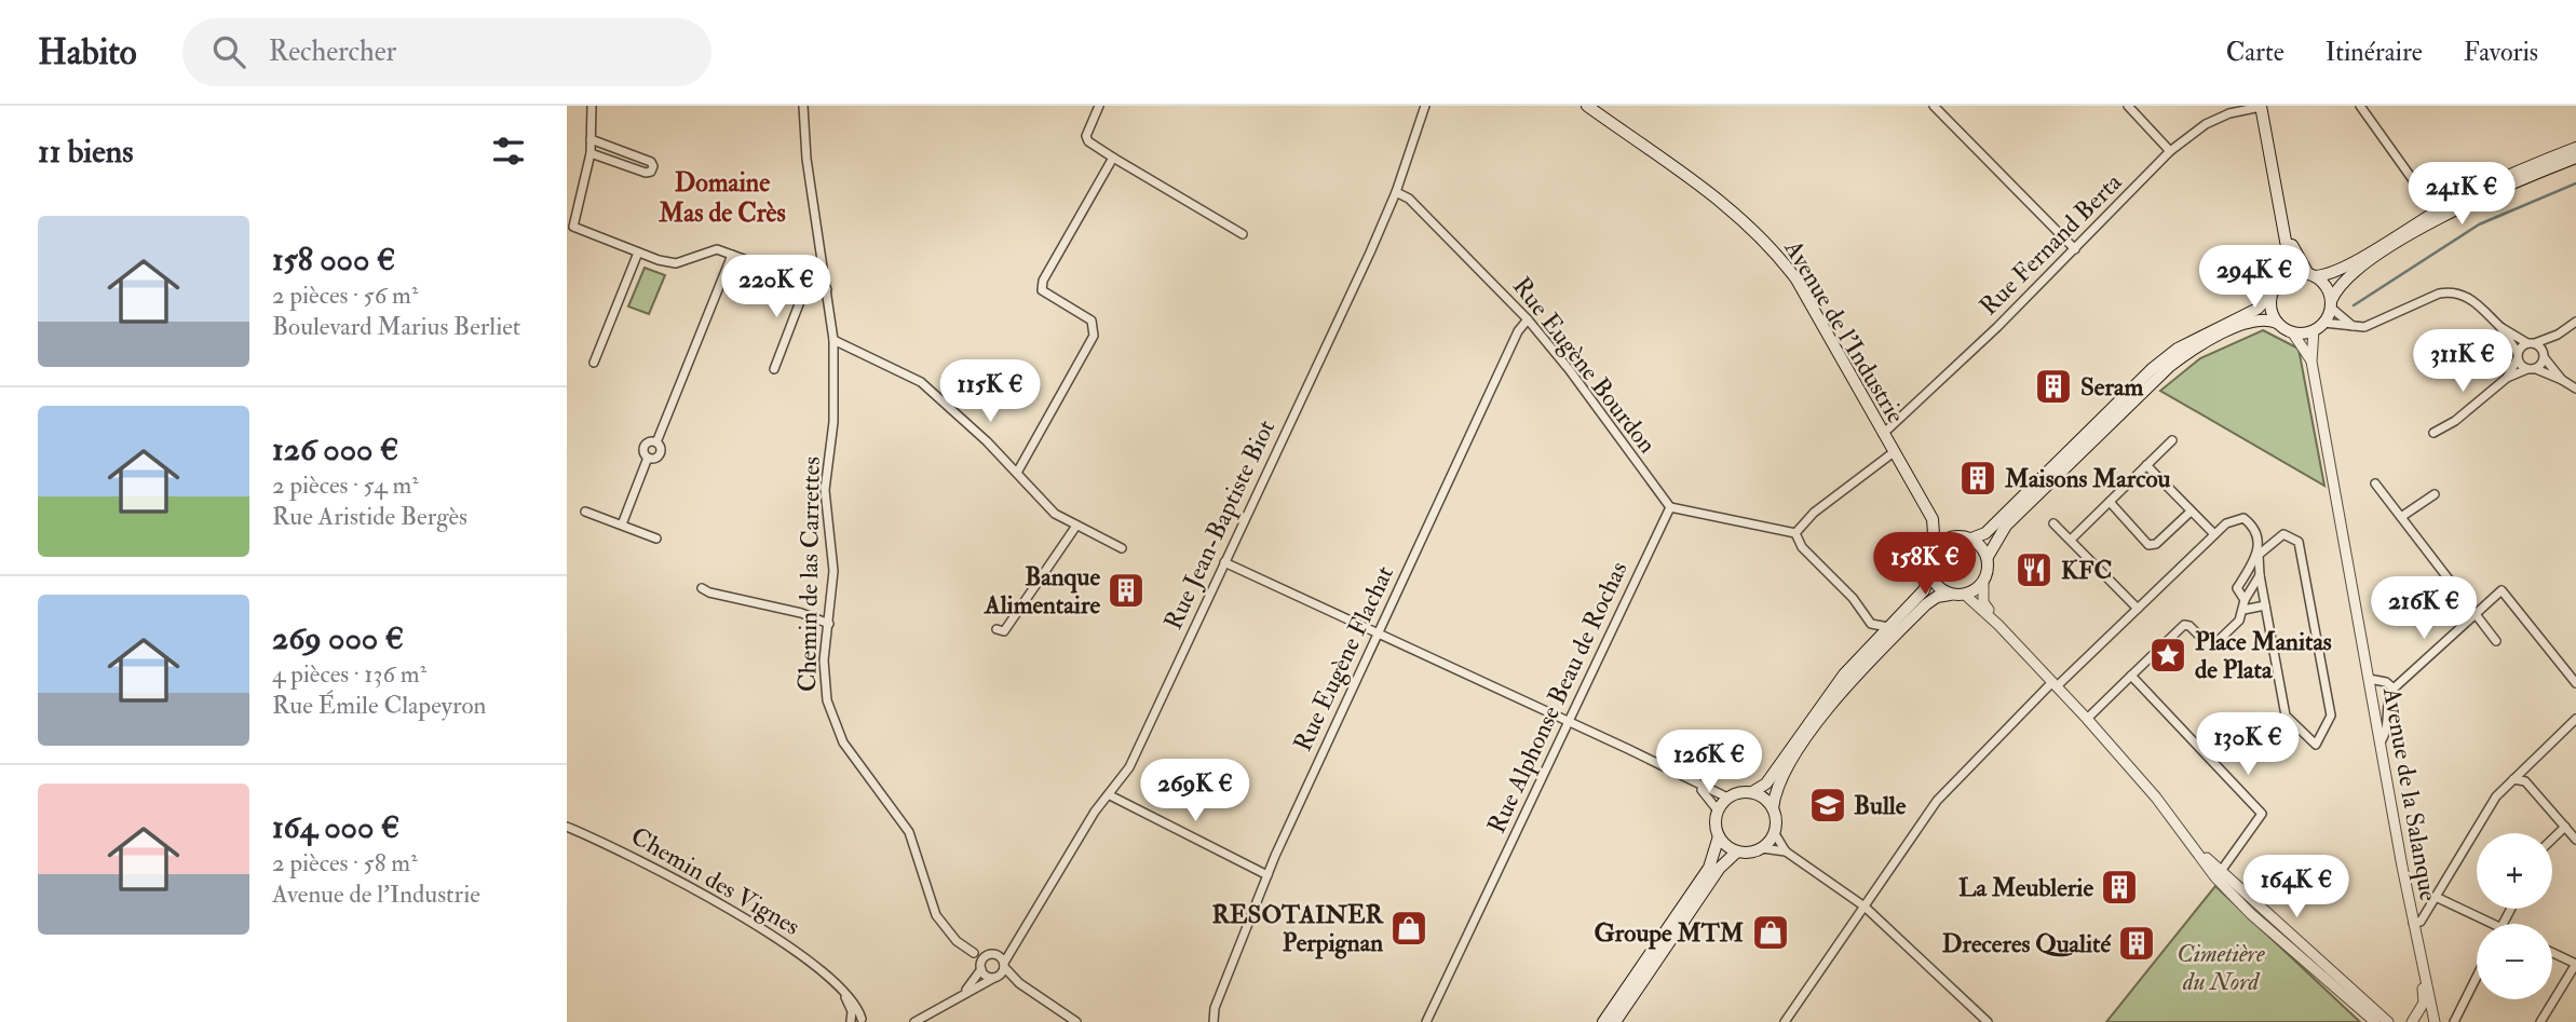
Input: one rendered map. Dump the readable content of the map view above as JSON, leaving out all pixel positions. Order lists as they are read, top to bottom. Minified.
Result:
{"streets":{"main road":["Avenue de l'Industrie"],"street":["Rue Fernand Berta","Rue Eugène Bourdon","Rue Jean-Baptiste Biot","Chemin de las Carrettes","Rue Eugène Flachat","Rue Alphonse Beau de Rochas","Avenue de la Salanque","Chemin des Vignes"]},"crossings":[["Rue Fernand Berta","Avenue de l'Industrie"],["Rue Eugène Bourdon","Rue Jean-Baptiste Biot"],["Rue Eugène Bourdon","Rue Eugène Flachat"],["Rue Eugène Bourdon","Rue Alphonse Beau de Rochas"],["Rue Jean-Baptiste Biot","Chemin de las Carrettes"]],"districts":["Domaine Mas de Crès"],"parks":["Cimetière du Nord"],"places":{"building":["Seram","Maisons Marcou","Banque Alimentaire","La Meublerie","Dreceres Qualité"],"restaurant":["KFC"],"place":["Place Manitas de Plata"],"school or university":["Bulle"],"shop":["RESOTAINER Perpignan","Groupe MTM"]},"page":{"header":"Habito","search":"Rechercher","nav":["Carte","Itinéraire","Favoris"],"heading":"11 biens","price":["241K €","294K €","220K €","311K €","115K €","158K €","216K €","130K €","126K €","269K €","164K €"],"list":[{"name":"158 000 €","note":"2 pièces · 56 m² · Boulevard Marius Berliet"},{"name":"126 000 €","note":"2 pièces · 54 m² · Rue Aristide Bergès"},{"name":"269 000 €","note":"4 pièces · 136 m² · Rue Émile Clapeyron"},{"name":"164 000 €","note":"2 pièces · 58 m² · Avenue de l'Industrie"}],"map_buttons":["+","−"]}}
